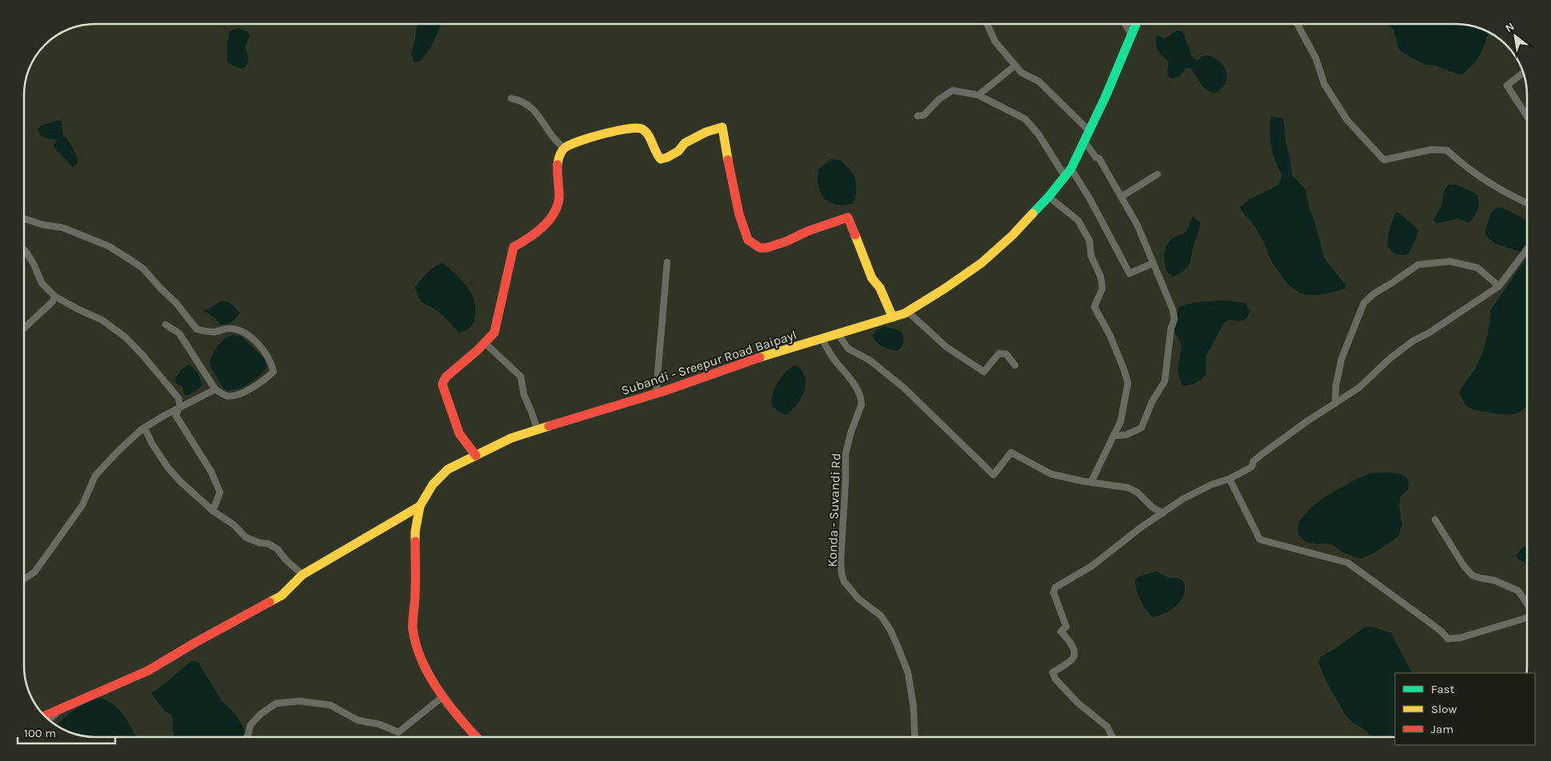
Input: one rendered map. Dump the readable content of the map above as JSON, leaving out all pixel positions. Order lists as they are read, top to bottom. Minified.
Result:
{"streets":{"street":["Subandi - Sreepur Road Baipayl","Konda - Suvandi Rd"]},"crossings":[["Subandi - Sreepur Road Baipayl","Konda - Suvandi Rd"]],"legend":["Fast","Slow","Jam"],"scale_bar":"100 m","north":"top left"}
